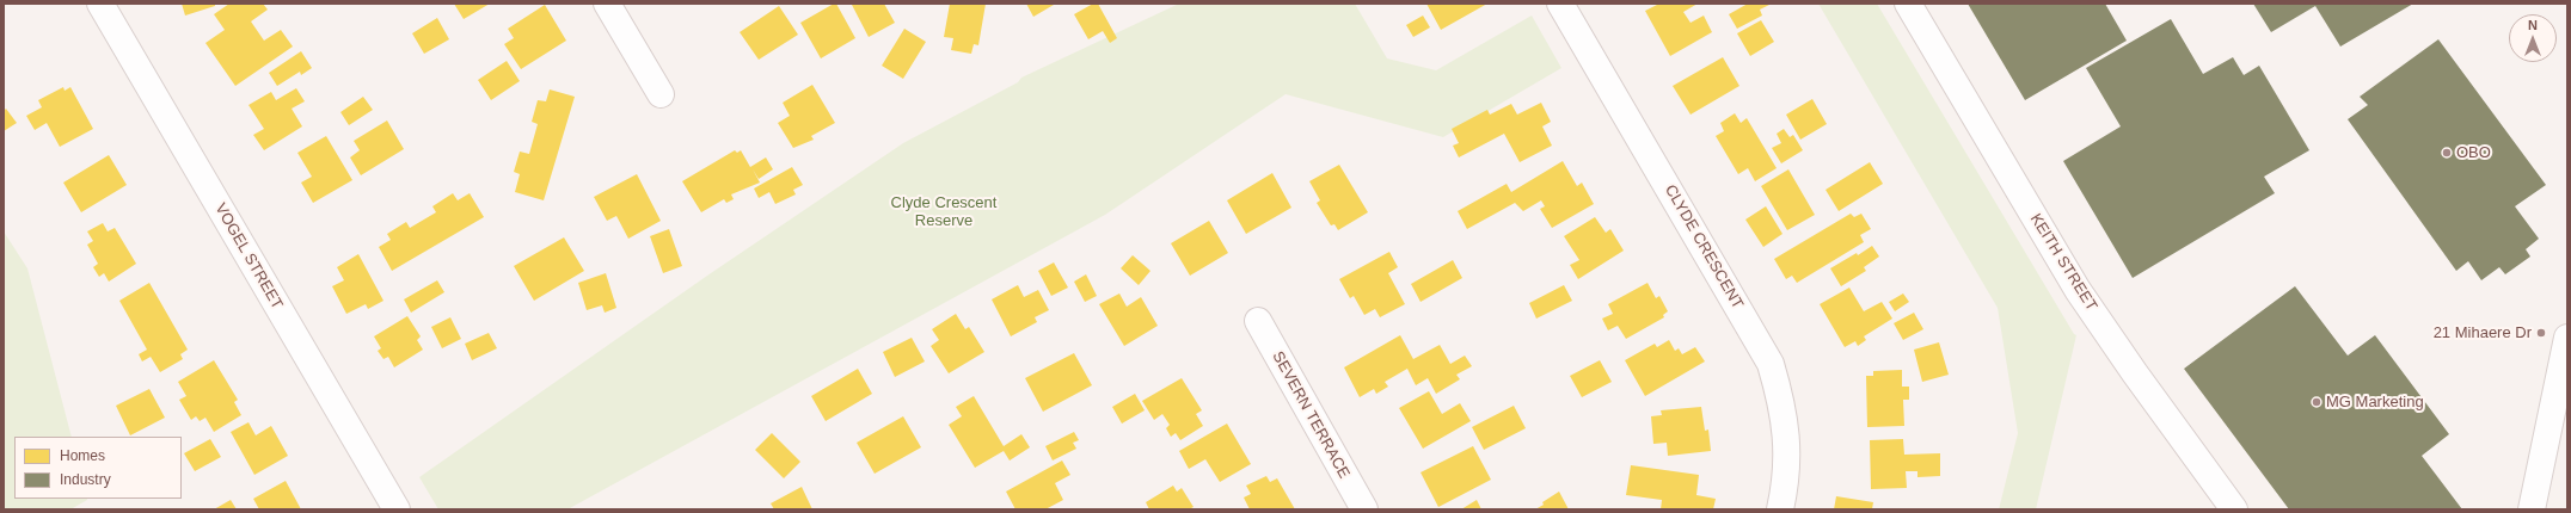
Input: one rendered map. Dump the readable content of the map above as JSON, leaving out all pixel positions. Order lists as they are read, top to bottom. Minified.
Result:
{"streets":{"street":["CLYDE CRESCENT","VOGEL STREET","KEITH STREET","SEVERN TERRACE"]},"parks":["Clyde Crescent Reserve"],"places":["OBO","21 Mihaere Dr","MG Marketing"],"legend":["Homes","Industry"],"north":"top"}
